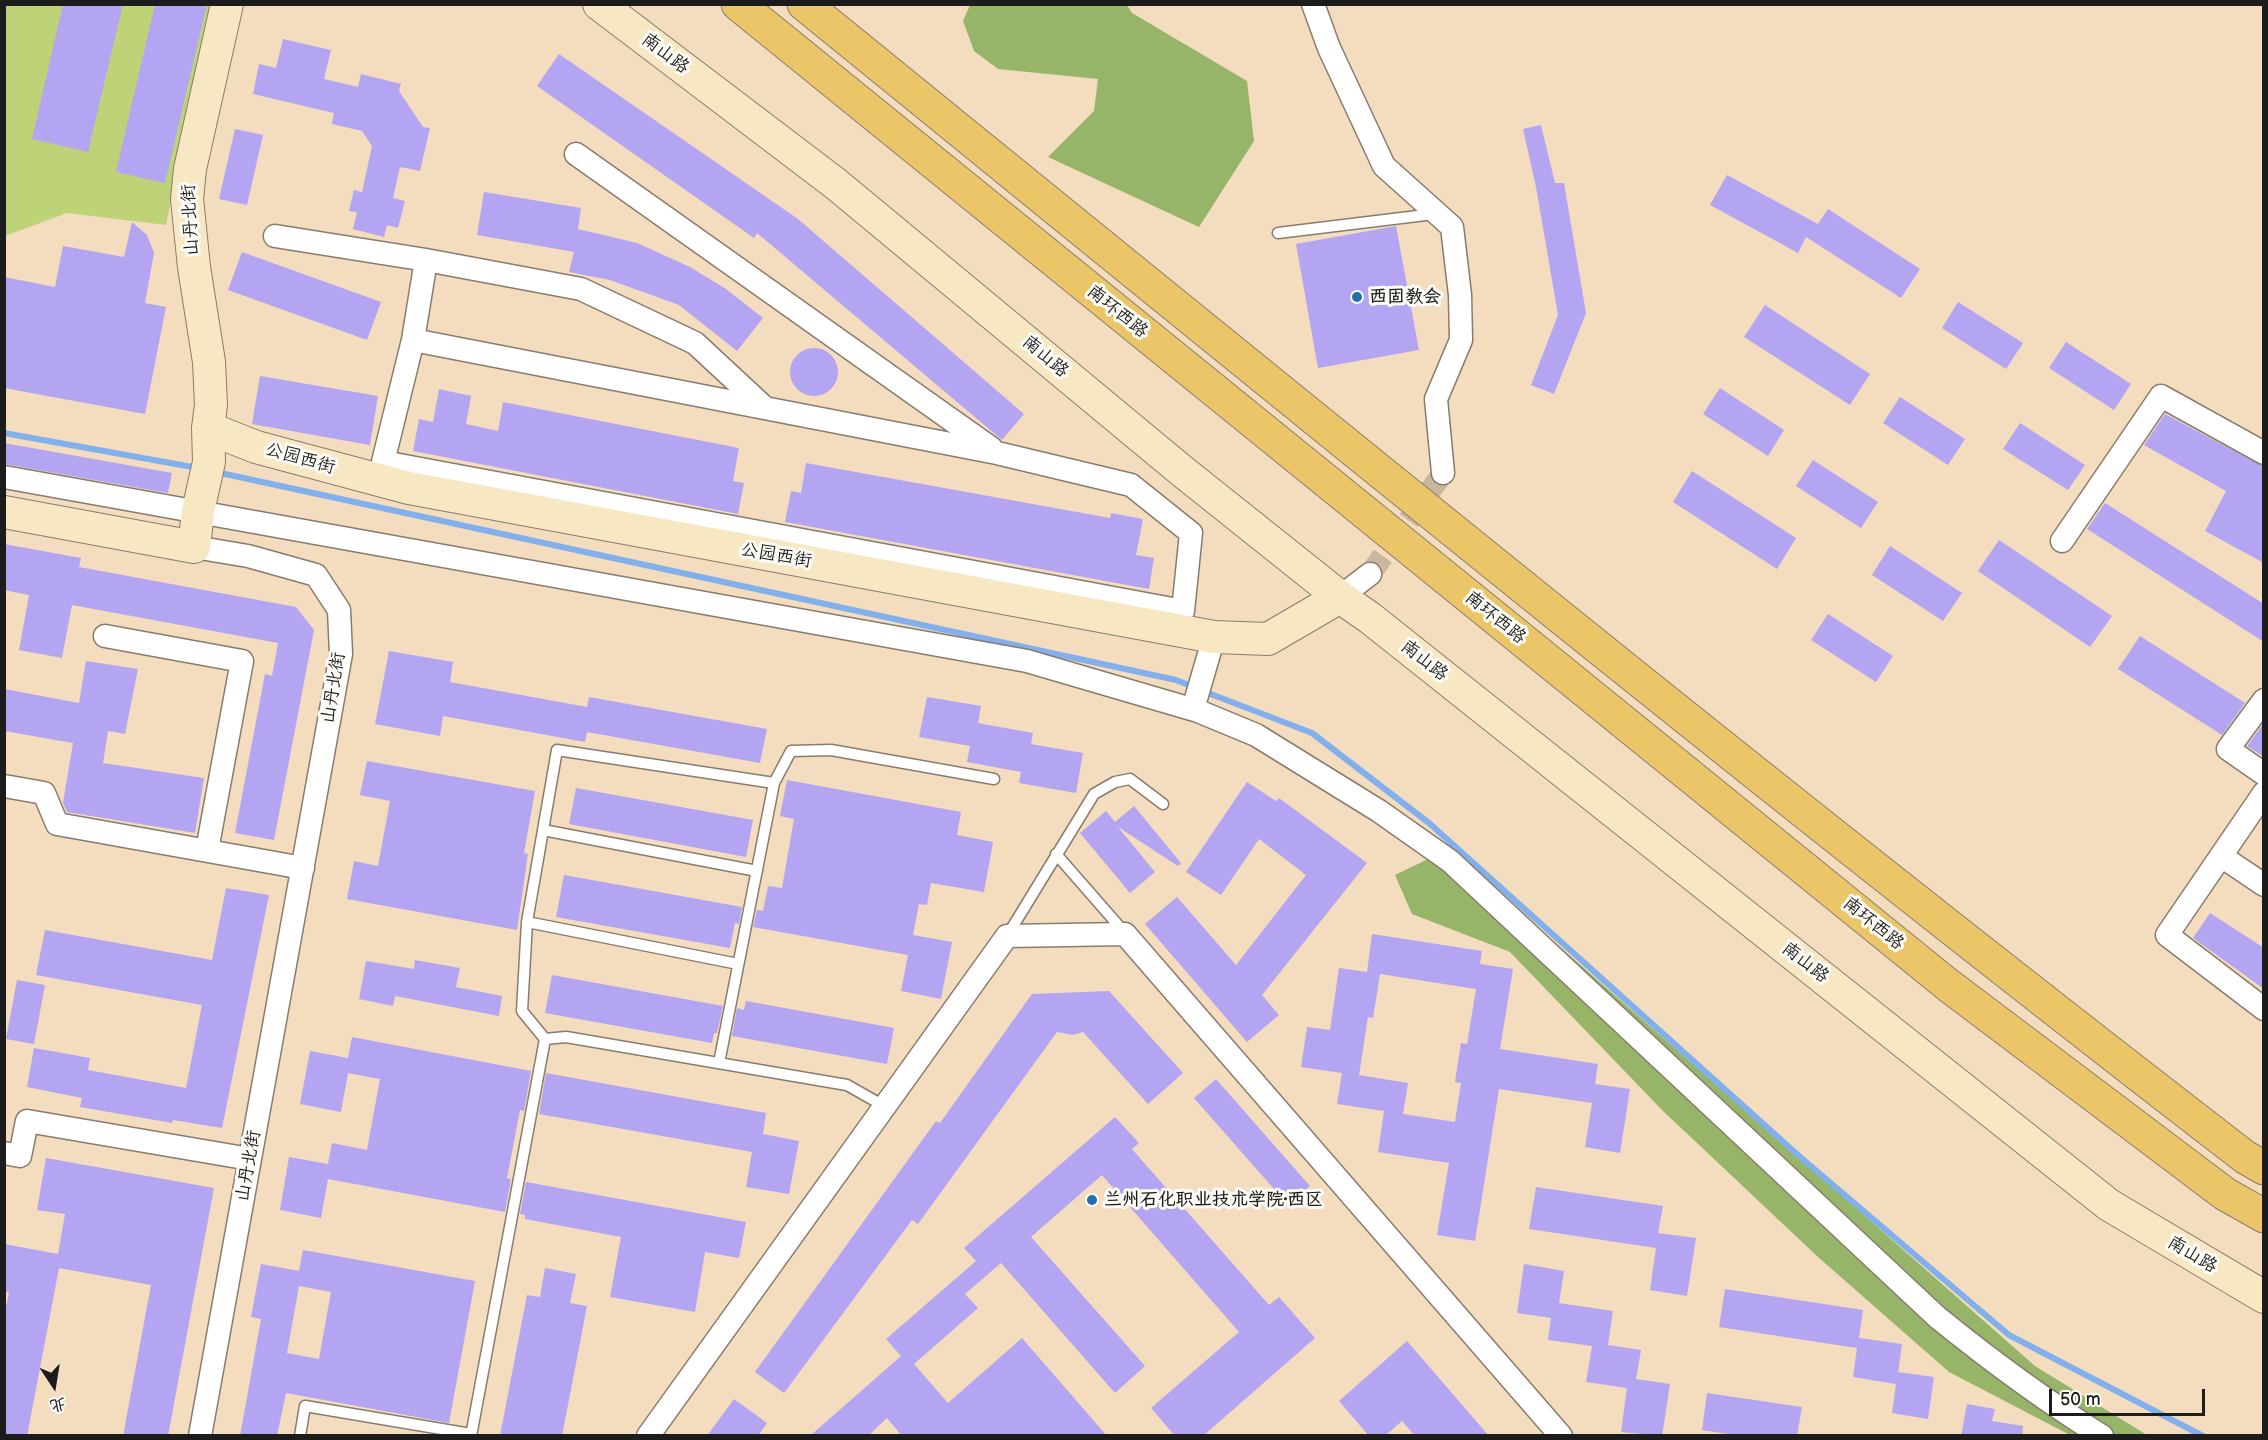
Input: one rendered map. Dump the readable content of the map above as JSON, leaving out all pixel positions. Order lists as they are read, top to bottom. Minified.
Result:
{"streets":{"highway":["南环西路"],"street":["南山路","山丹北街","公园西街"]},"crossings":[["南山路","公园西街"],["山丹北街","公园西街"]],"places":["西固教会","兰州石化职业技术学院·西区"],"scale_bar":"50 m","north":"bottom"}
